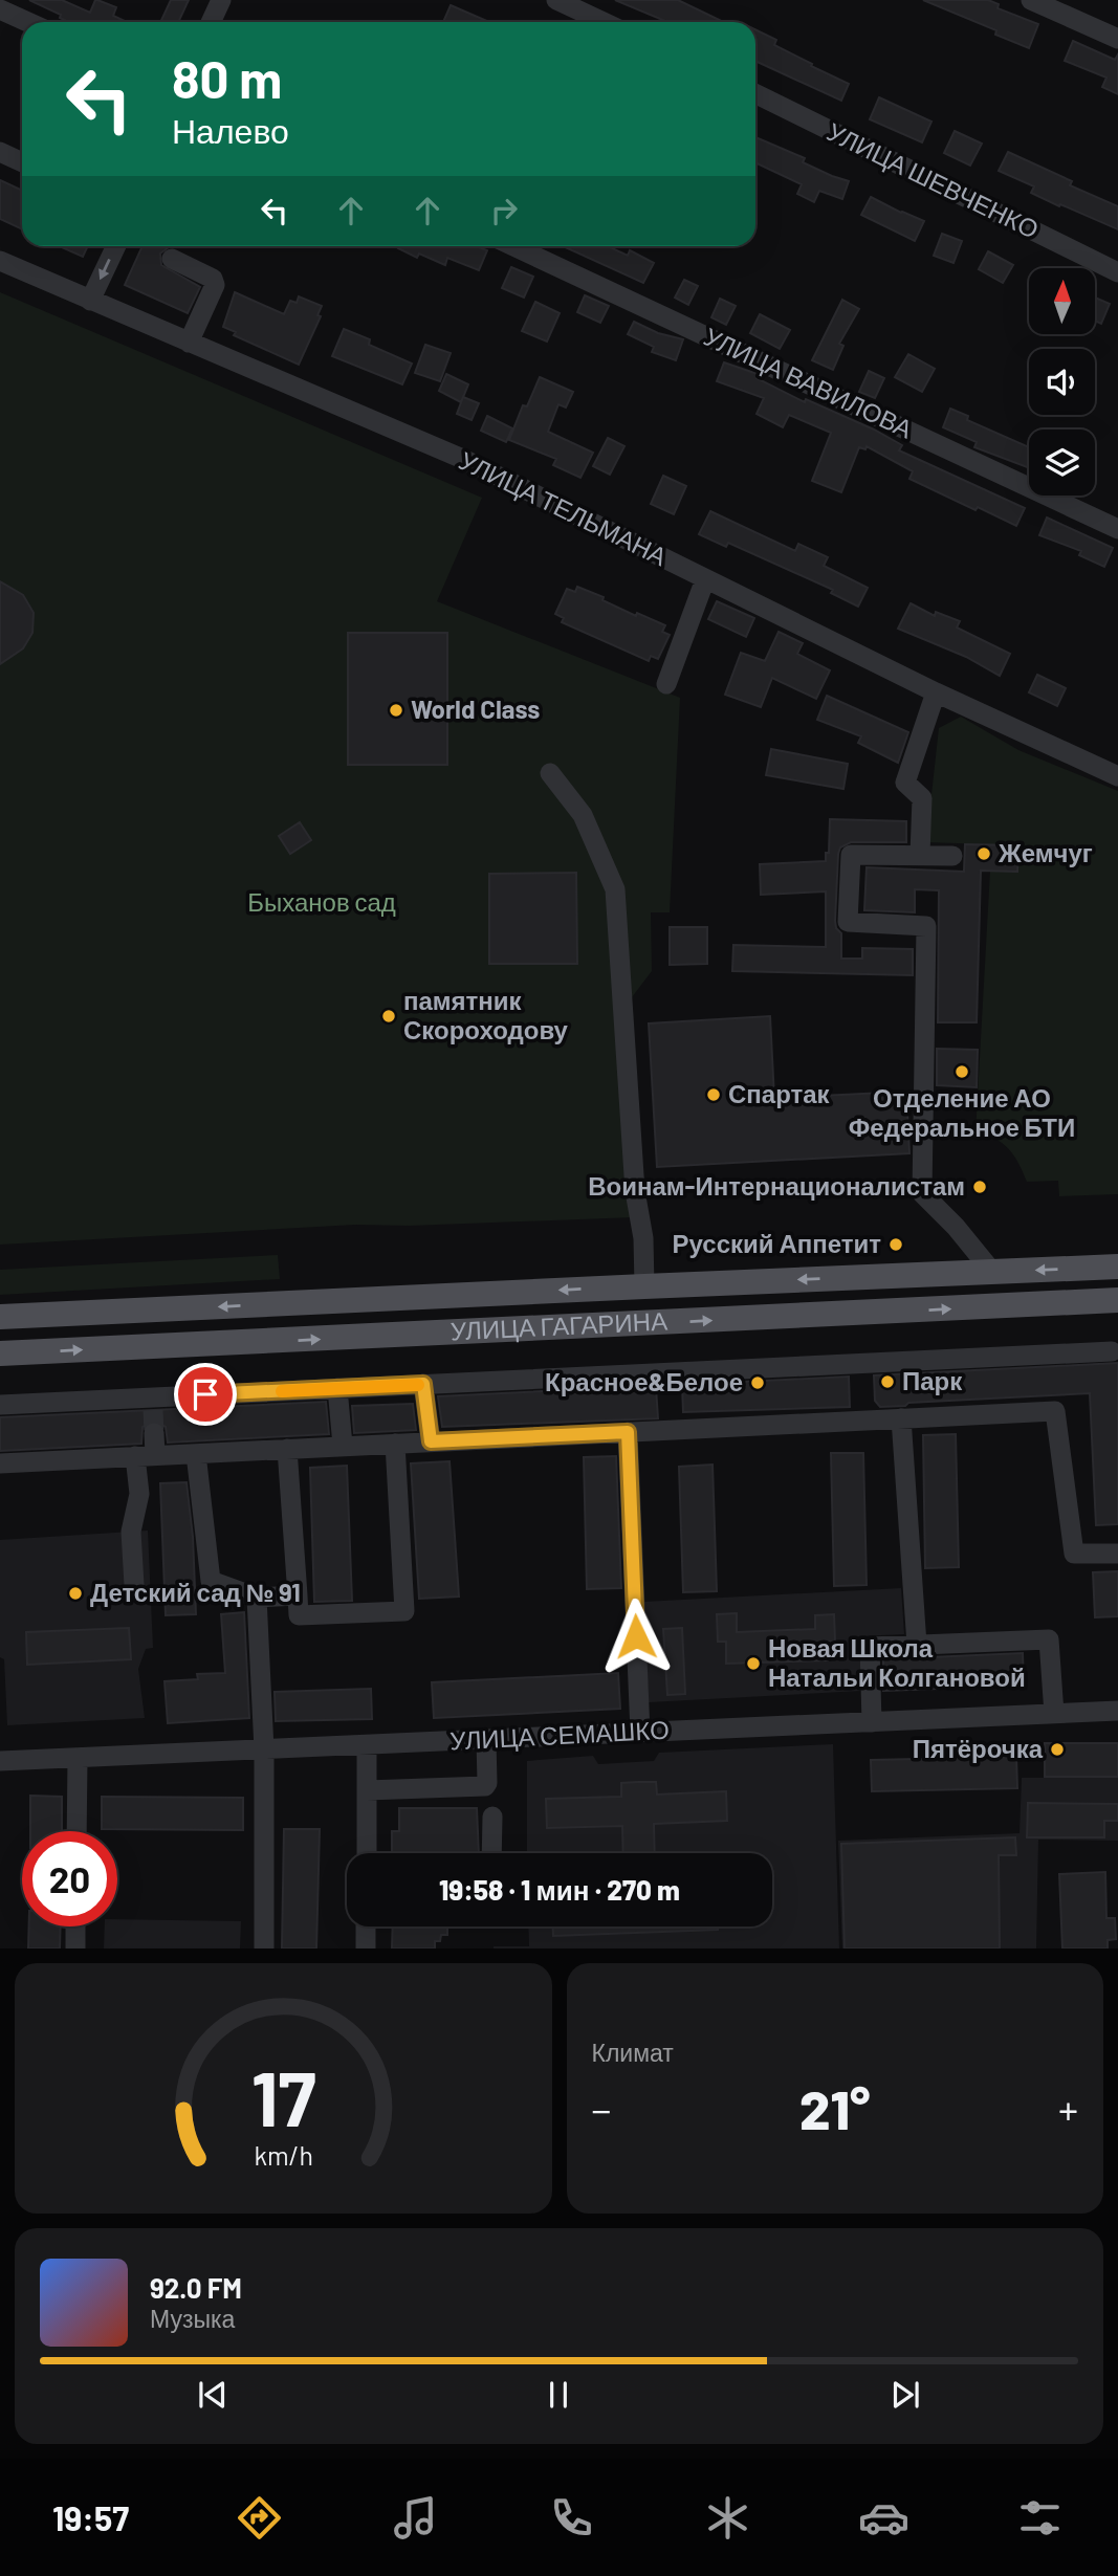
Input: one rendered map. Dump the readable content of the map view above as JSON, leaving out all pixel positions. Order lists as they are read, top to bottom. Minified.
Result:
{"streets":{"main road":["УЛИЦА ГАГАРИНА"],"street":["УЛИЦА ШЕВЧЕНКО","УЛИЦА ВАВИЛОВА","УЛИЦА ТЕЛЬМАНА","УЛИЦА СЕМАШКО"]},"parks":["Быханов сад"],"places":["World Class","Жемчуг","памятник Скороходову","Отделение АО Федеральное БТИ","Спартак","Воинам-Интернационалистам","Русский Аппетит","Парк","Красное&Белое","Детский сад № 91","Новая Школа Натальи Колгановой","Пятёрочка"],"north":"top","page":{"turn":["80 m","Налево"],"limit":"20","trip":"19:58 · 1 мин · 270 m","tile":"Климат","heat":["−","21°","+"],"song":["92.0 FM","Музыка"],"tabs":"19:57","gauge":["17","km/h"]}}
